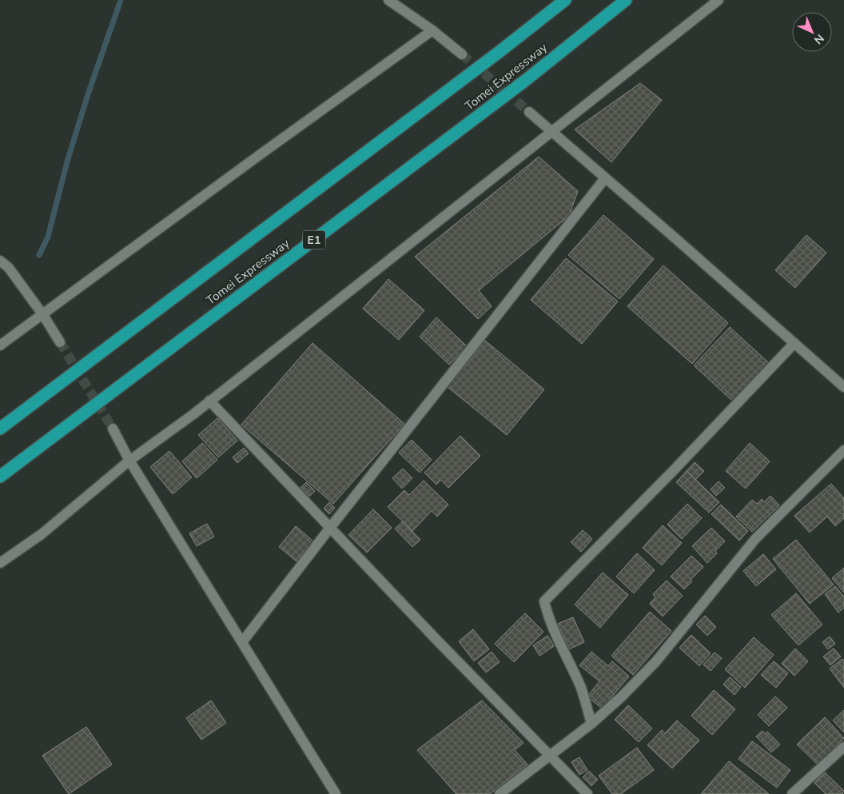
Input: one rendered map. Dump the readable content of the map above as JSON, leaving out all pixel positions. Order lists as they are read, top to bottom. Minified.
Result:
{"streets":{"highway":["Tomei Expressway","E1"]},"north":"bottom right"}
